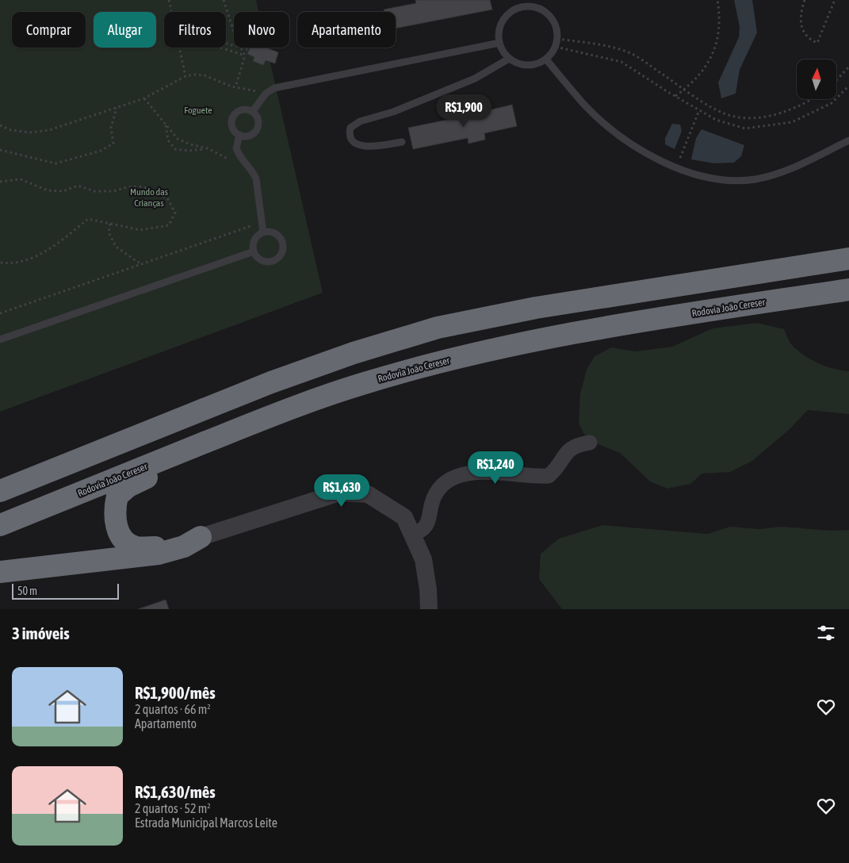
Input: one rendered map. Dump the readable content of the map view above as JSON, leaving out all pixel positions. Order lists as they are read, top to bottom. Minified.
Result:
{"streets":{"highway":["Rodovia João Cereser"]},"parks":["Foguete","Mundo das Crianças"],"scale_bar":"50 m","north":"top","page":{"chip":["Comprar","Alugar","Filtros","Novo","Apartamento"],"price":["R$1,900","R$1,240","R$1,630"],"scale":"50 m","heading":"3 imóveis","list":[{"name":"R$1,900/mês","note":"2 quartos · 66 m² · Apartamento"},{"name":"R$1,630/mês","note":"2 quartos · 52 m² · Estrada Municipal Marcos Leite"}]}}
